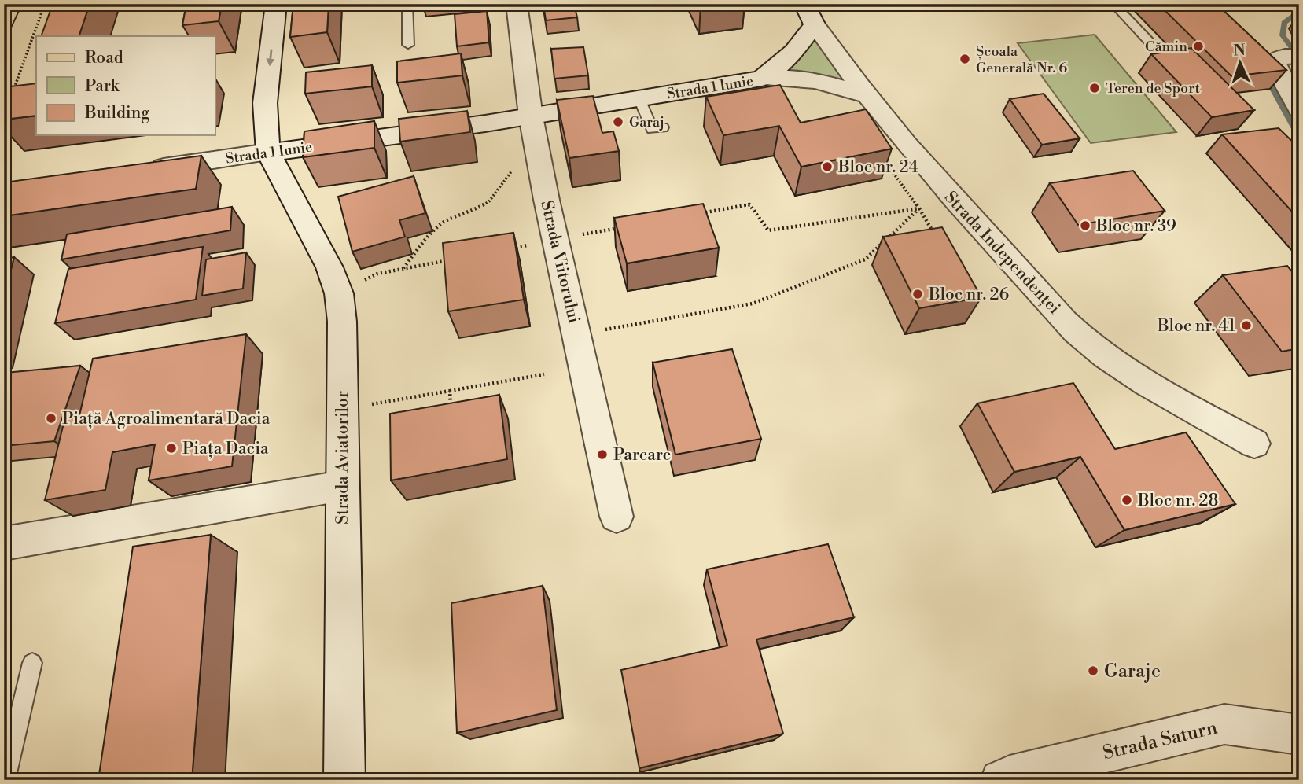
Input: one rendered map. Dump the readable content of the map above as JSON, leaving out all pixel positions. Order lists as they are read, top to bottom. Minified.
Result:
{"streets":{"street":["Strada 1 Iunie","Strada Independenței","Strada Viitorului","Strada Aviatorilor","Strada Saturn"]},"crossings":[["Strada 1 Iunie","Strada Independenței"],["Strada 1 Iunie","Strada Viitorului"],["Strada 1 Iunie","Strada Aviatorilor"]],"places":["Cămin","Școala Generală Nr. 6","Teren de Sport","Garaj","Bloc nr. 24","Bloc nr. 39","Bloc nr. 26","Bloc nr. 41","Piață Agroalimentară Dacia","Piața Dacia","Parcare","Bloc nr. 28","Garaje"],"legend":["Road","Park","Building"],"north":"top"}
